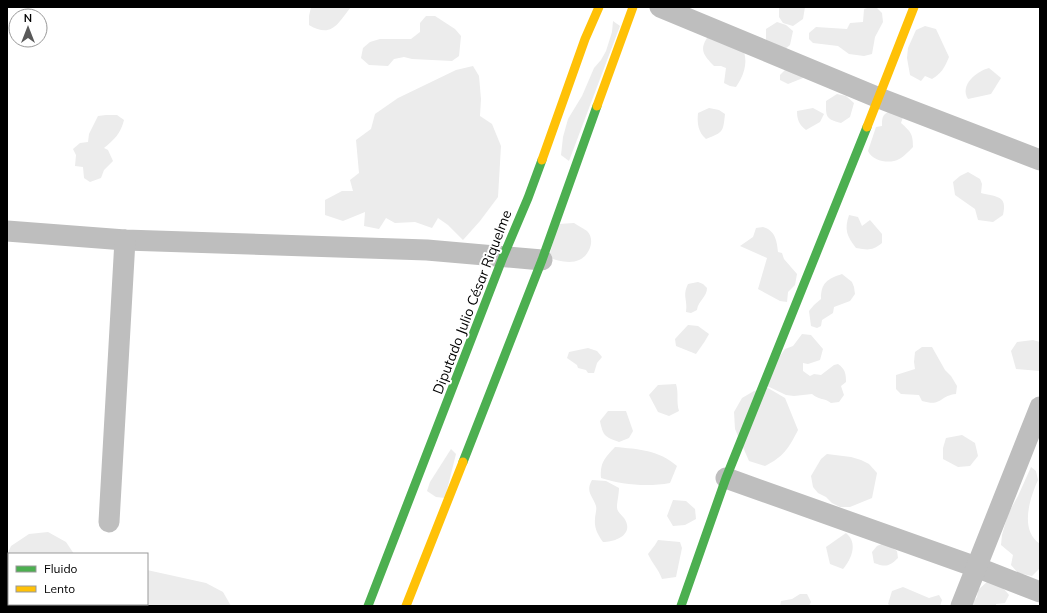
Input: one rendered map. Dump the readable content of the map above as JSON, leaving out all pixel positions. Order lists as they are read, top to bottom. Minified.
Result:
{"streets":{"street":["Diputado Julio César Riquelme"]},"legend":["Fluido","Lento"],"north":"top"}
